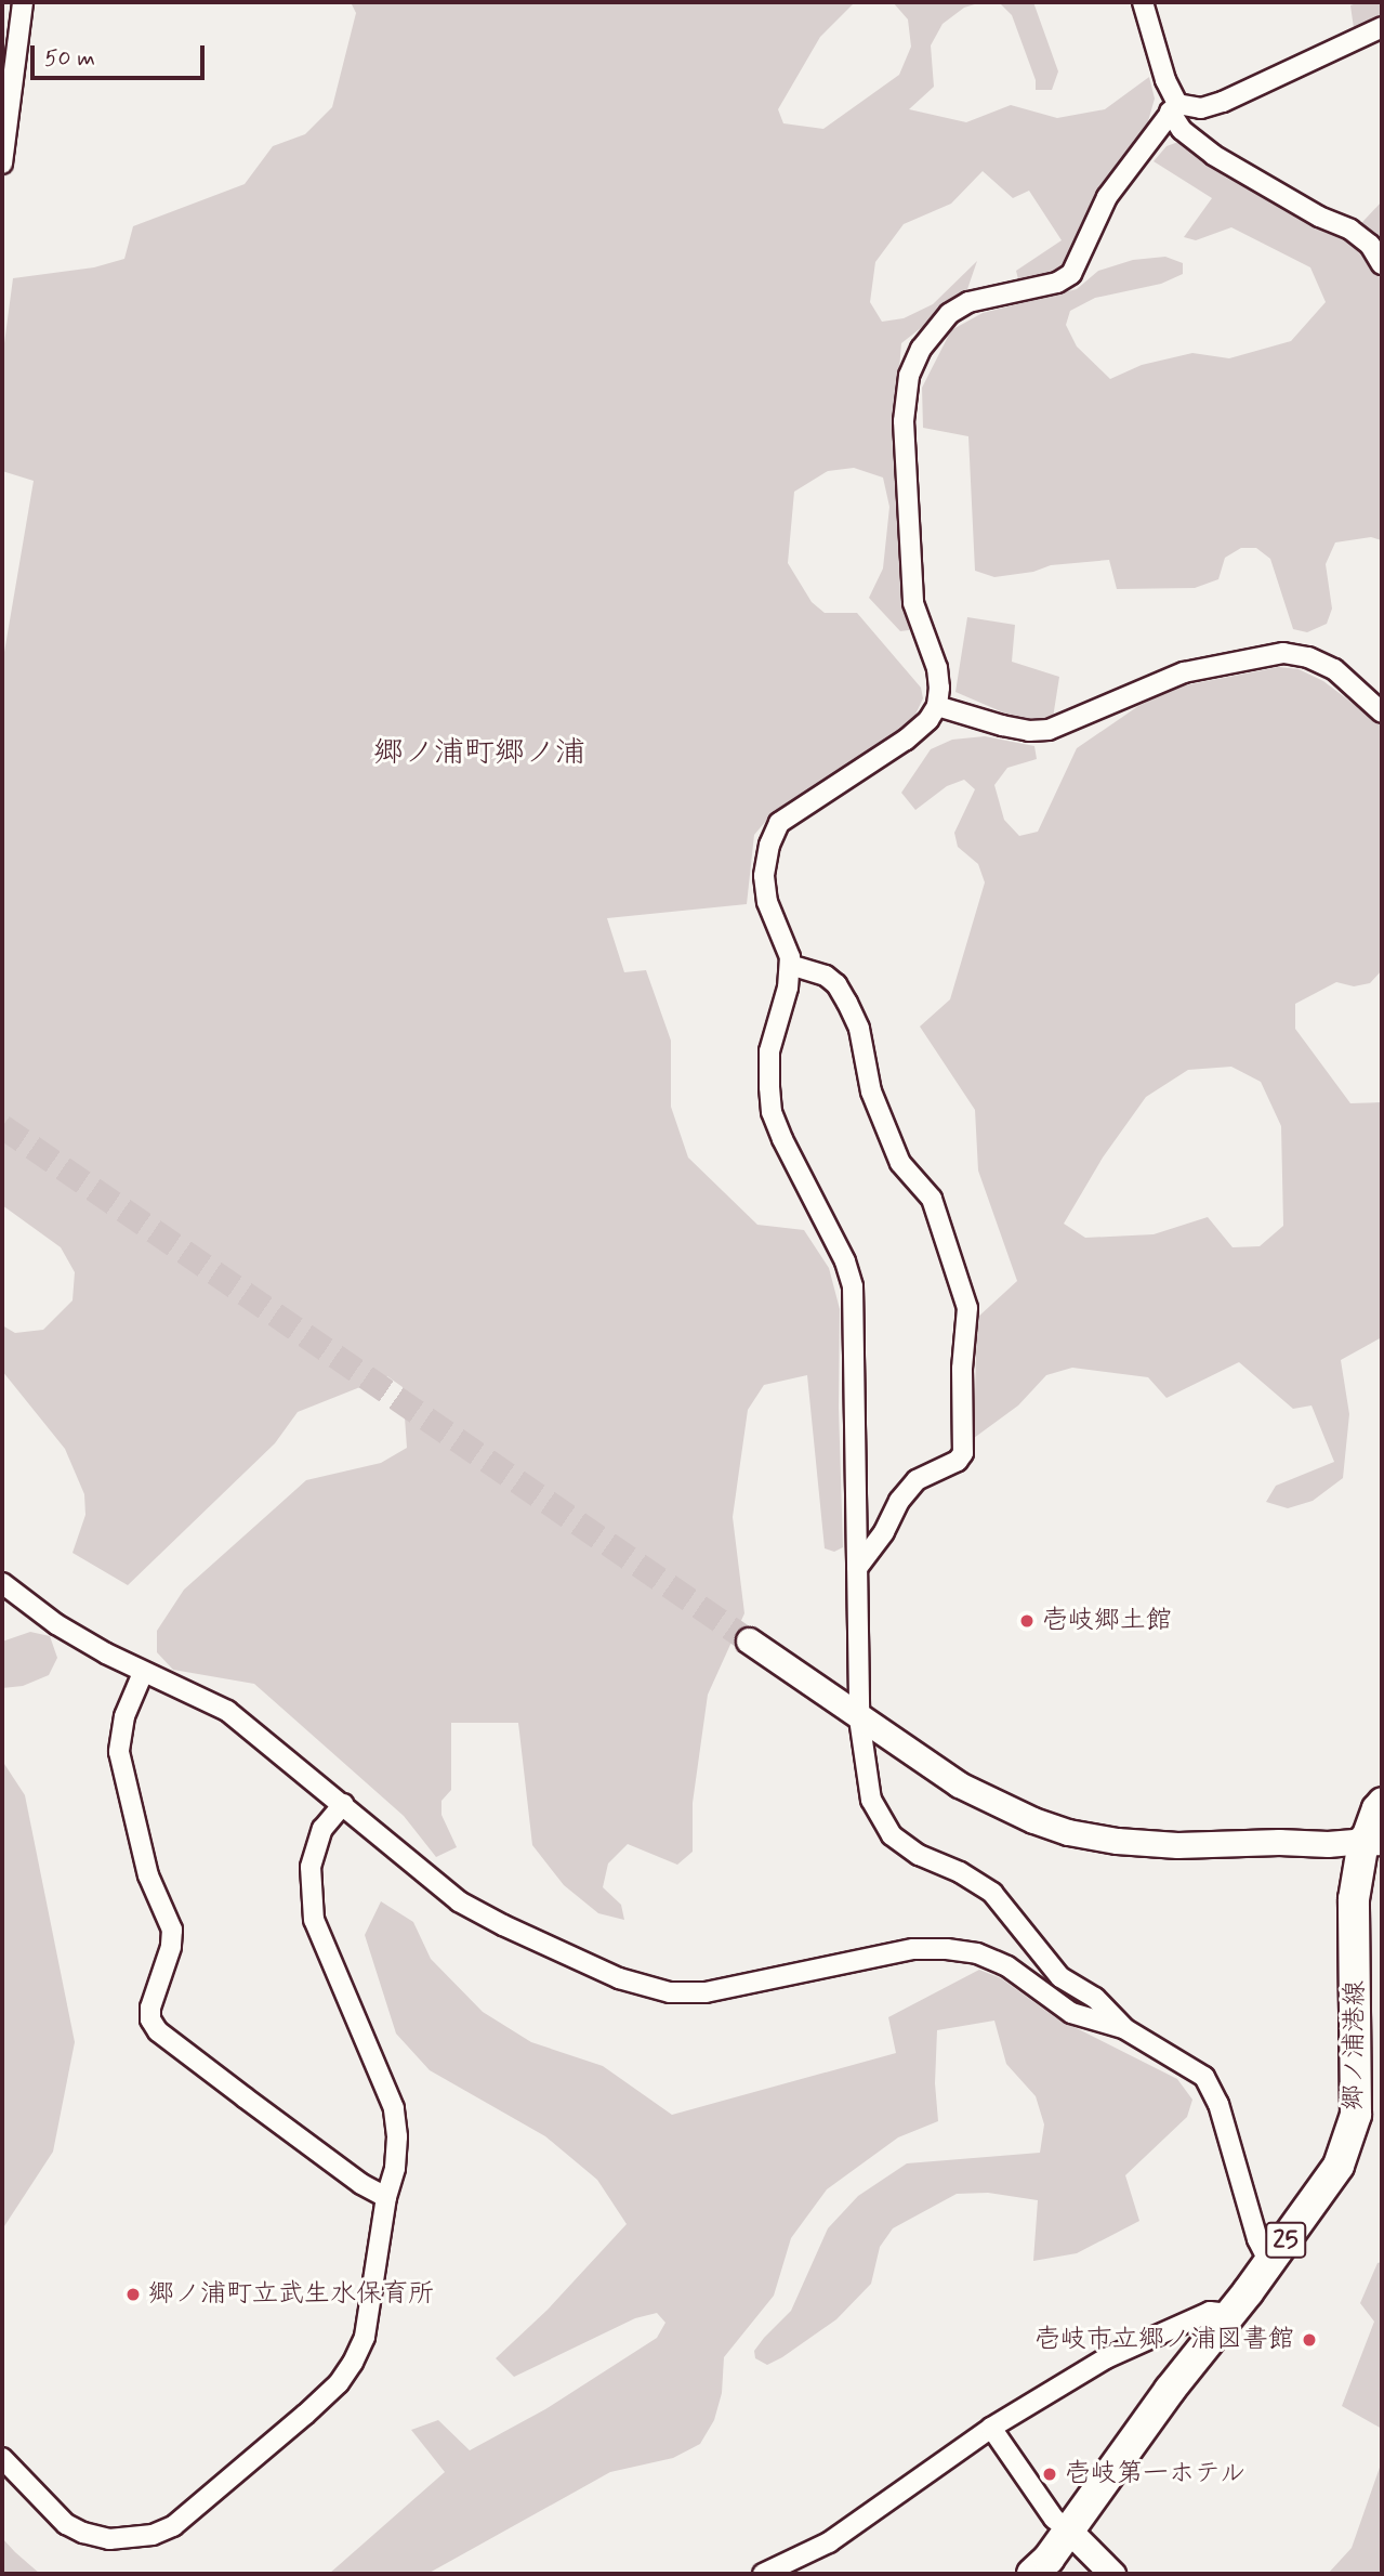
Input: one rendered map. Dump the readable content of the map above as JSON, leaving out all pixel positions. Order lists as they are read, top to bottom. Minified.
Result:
{"streets":{"main road":["郷ノ浦港線","25"]},"districts":["郷ノ浦町郷ノ浦"],"places":["壱岐郷土館","郷ノ浦町立武生水保育所","壱岐市立郷ノ浦図書館","壱岐第一ホテル"],"scale_bar":"50 m"}
